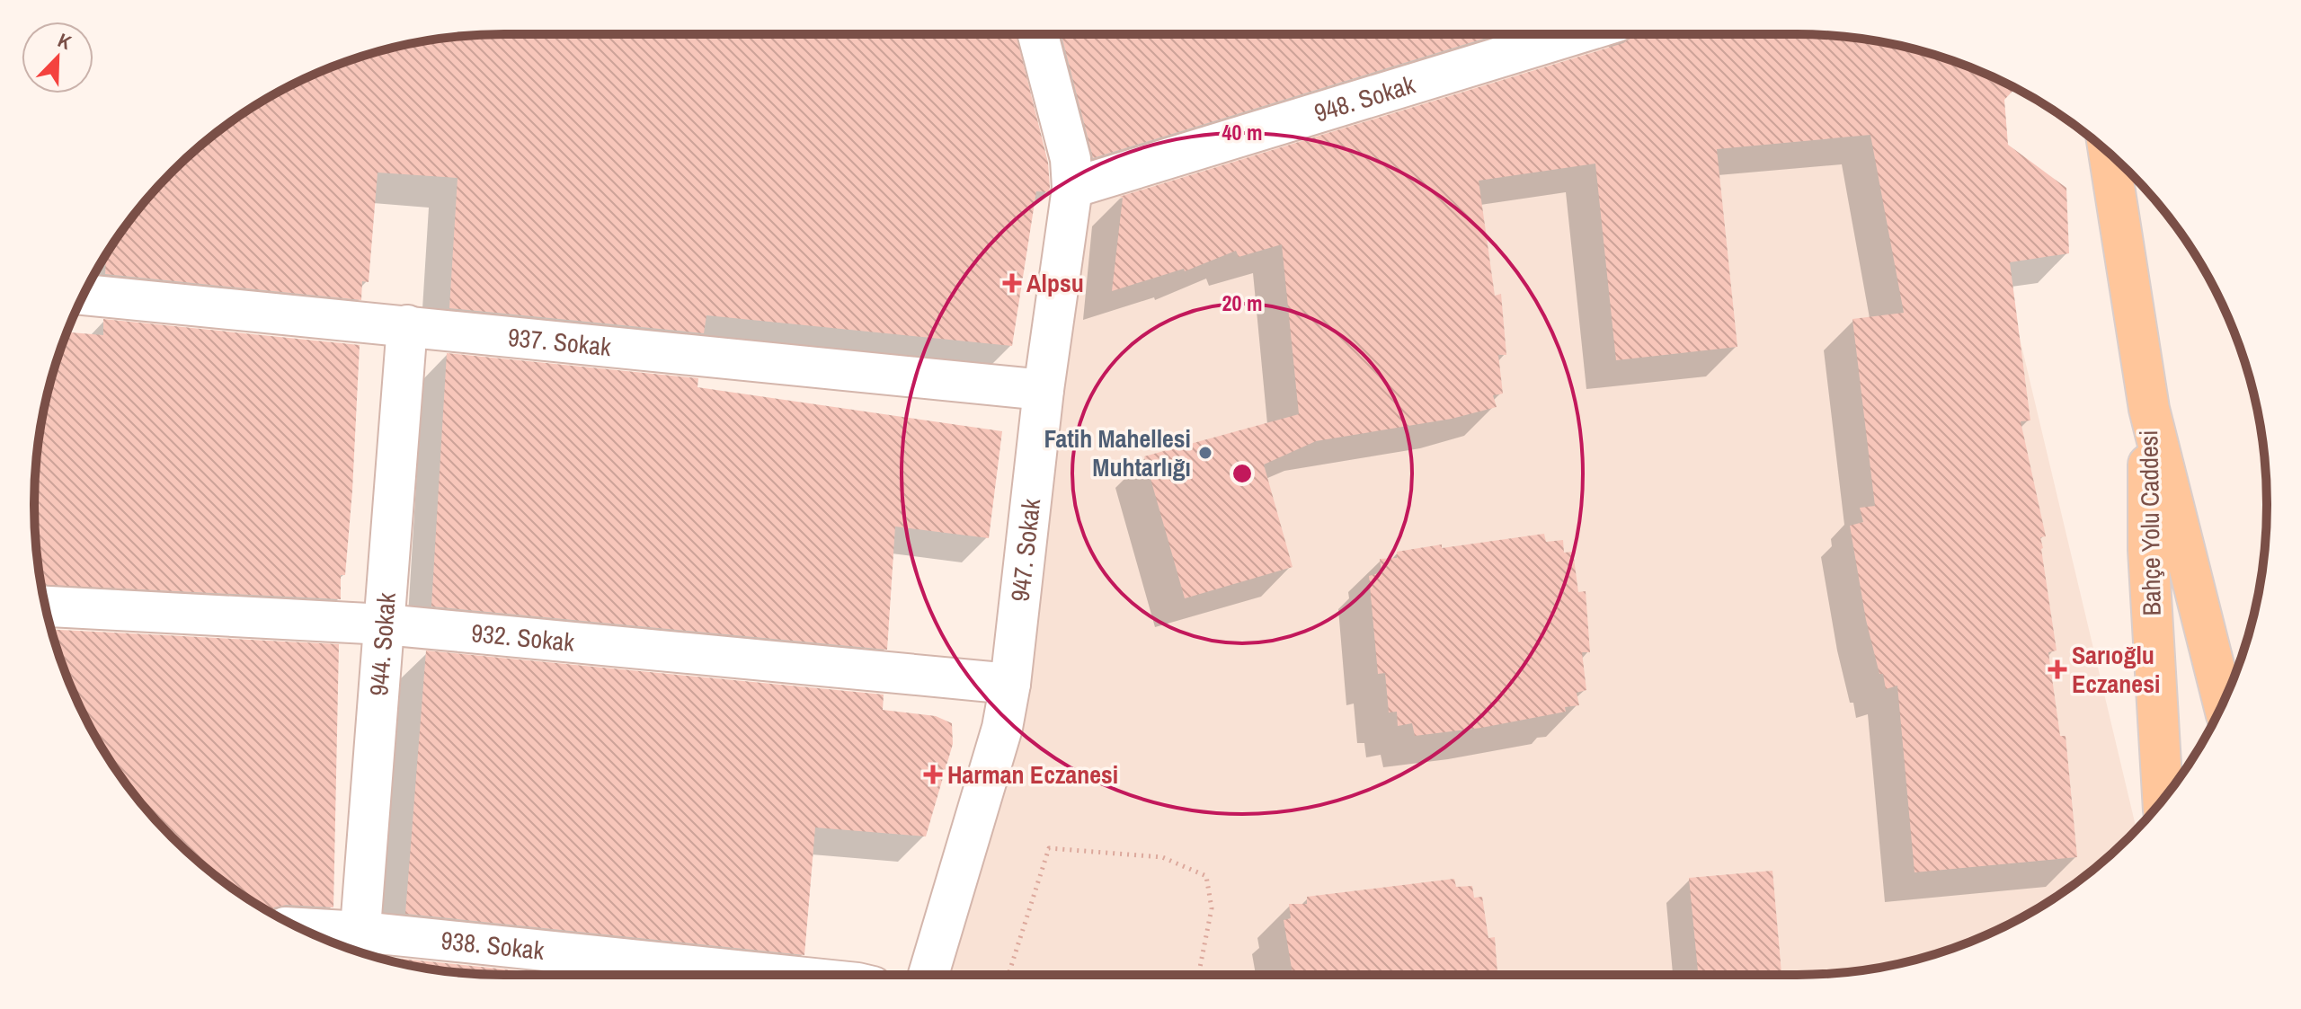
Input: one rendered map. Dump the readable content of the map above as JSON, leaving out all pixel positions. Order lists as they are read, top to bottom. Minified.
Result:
{"streets":{"main road":["Bahçe Yolu Caddesi"],"street":["948. Sokak","937. Sokak","947. Sokak","932. Sokak","944. Sokak","938. Sokak"]},"crossings":[["948. Sokak","947. Sokak"],["937. Sokak","947. Sokak"],["937. Sokak","944. Sokak"],["947. Sokak","932. Sokak"],["932. Sokak","944. Sokak"],["944. Sokak","938. Sokak"]],"places":{"health":["Alpsu","Sarıoğlu Eczanesi","Harman Eczanesi"],"other":["Fatih Mahellesi Muhtarlığı"]},"north":"top right","rings":["40 m","20 m"]}
